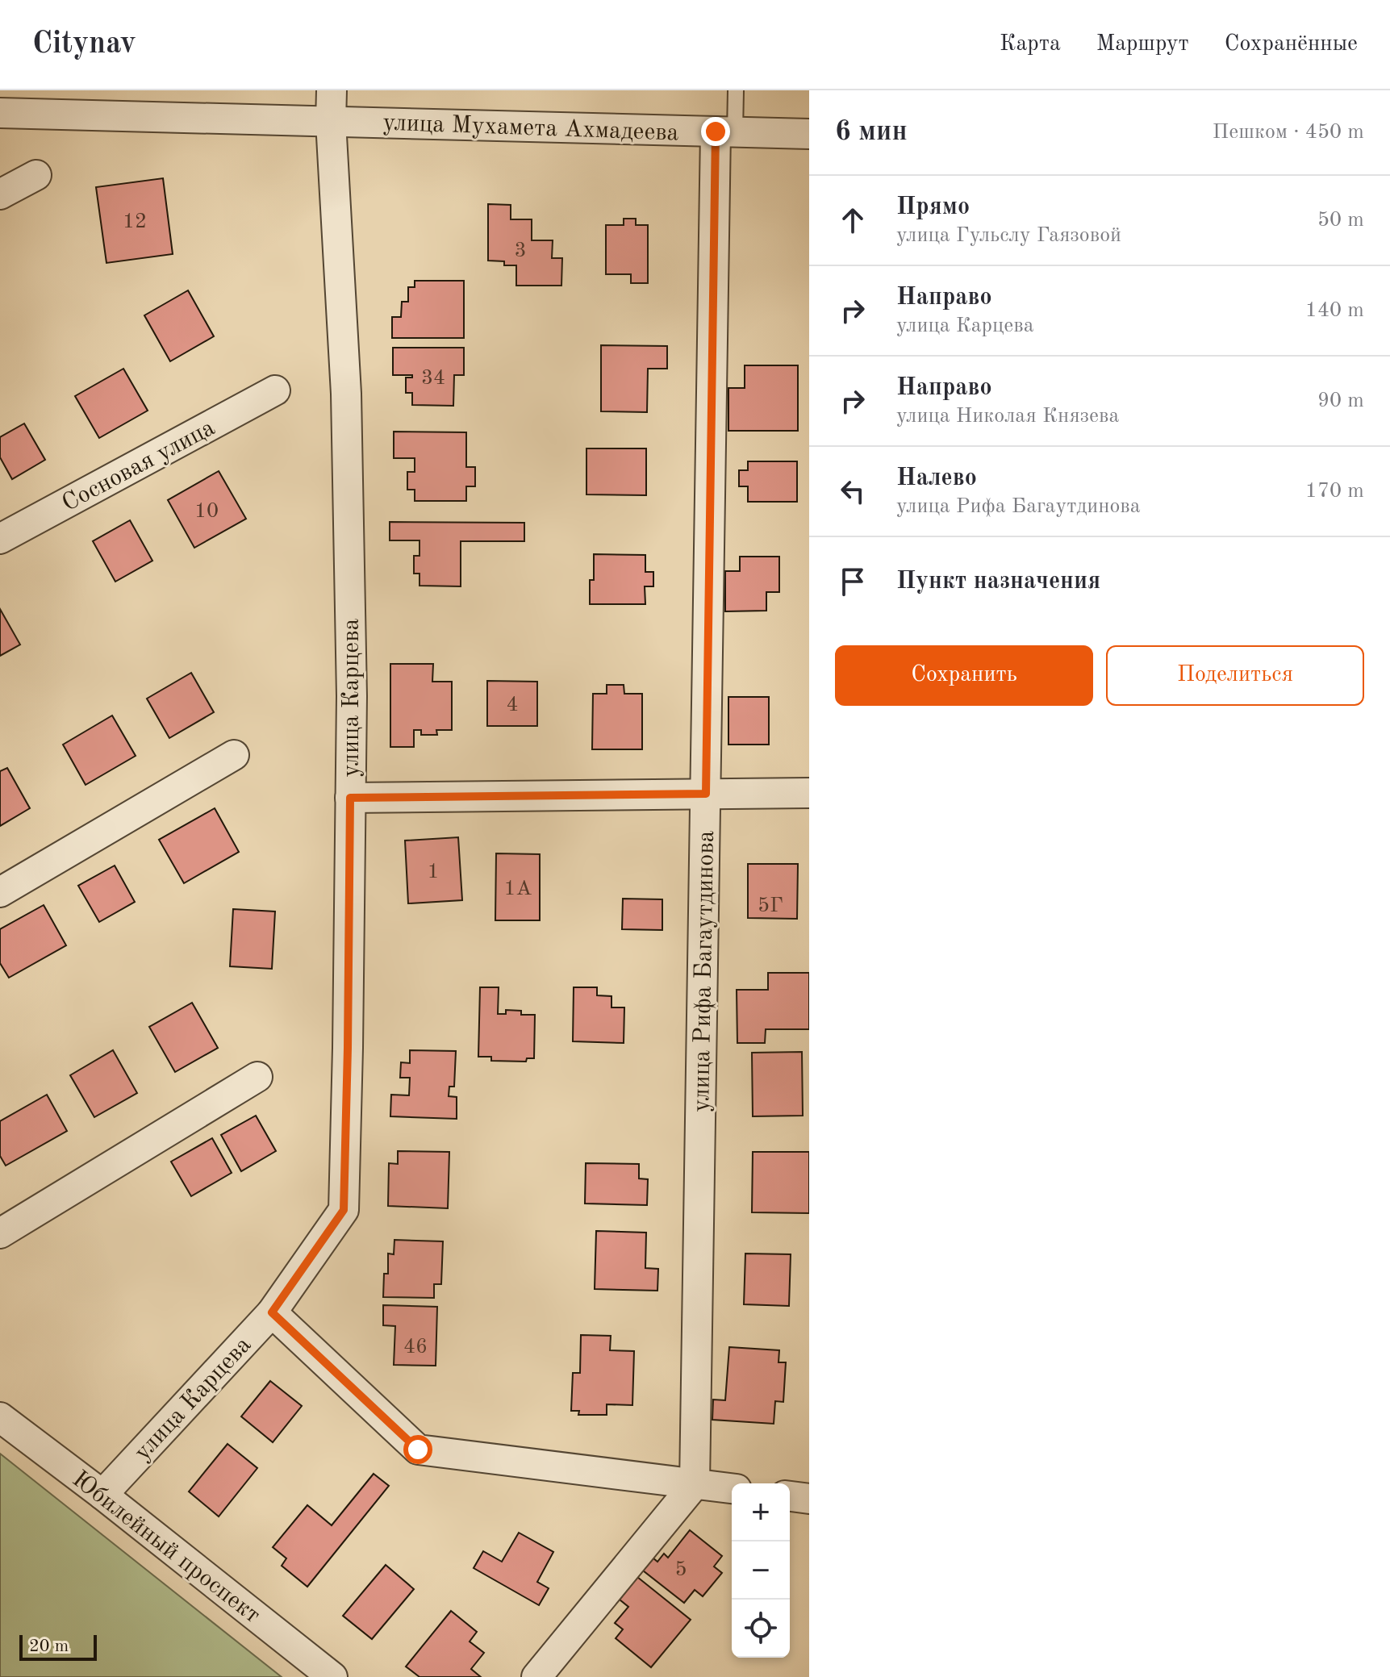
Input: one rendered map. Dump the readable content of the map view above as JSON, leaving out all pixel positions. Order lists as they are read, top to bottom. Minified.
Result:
{"streets":{"street":["улица Мухамета Ахмадеева","Сосновая улица","улица Карцева","улица Рифа Багаутдинова","Юбилейный проспект"]},"crossings":[["улица Мухамета Ахмадеева","улица Карцева"],["улица Мухамета Ахмадеева","улица Рифа Багаутдинова"],["улица Карцева","Юбилейный проспект"]],"house_numbers":["12","3","34","10","4","1","1А","5Г","46","5"],"scale_bar":"20 m","page":{"header":"Citynav","nav":["Карта","Маршрут","Сохранённые"],"heading":["6 мин","Пешком · 450 m"],"list":[["Прямо","улица Гульслу Гаязовой","50 m"],["Направо","улица Карцева","140 m"],["Направо","улица Николая Князева","90 m"],["Налево","улица Рифа Багаутдинова","170 m"],"Пункт назначения"],"buttons":["Сохранить","Поделиться"],"map_buttons":["+","−"],"scale":"20 m"}}
